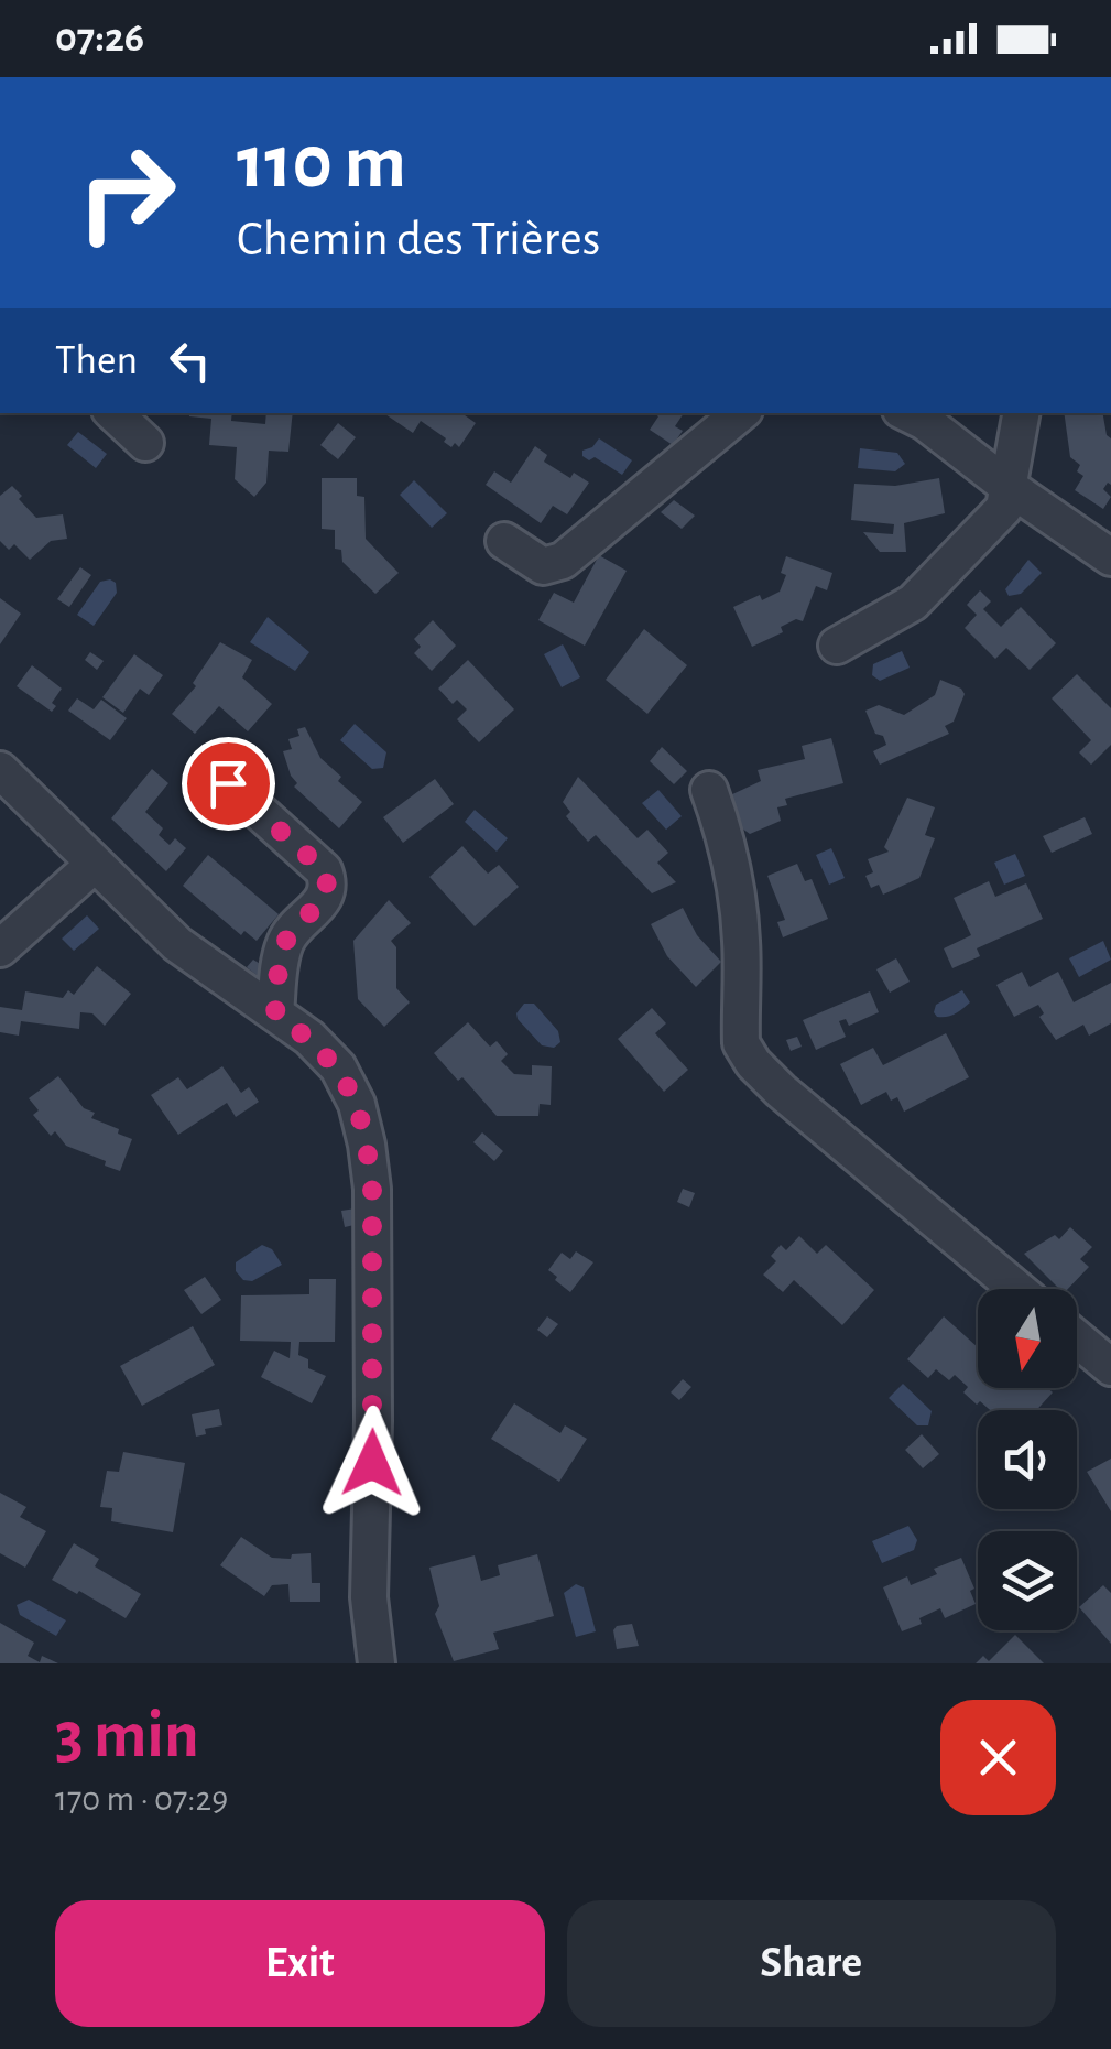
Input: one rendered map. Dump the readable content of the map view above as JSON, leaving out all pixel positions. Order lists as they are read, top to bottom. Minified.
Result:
{"north":"bottom","page":{"status":"07:26","turn":["110 m","Chemin des Trières"],"then":"Then","heading":["3 min","170 m · 07:29"],"buttons":["Exit","Share"]}}
